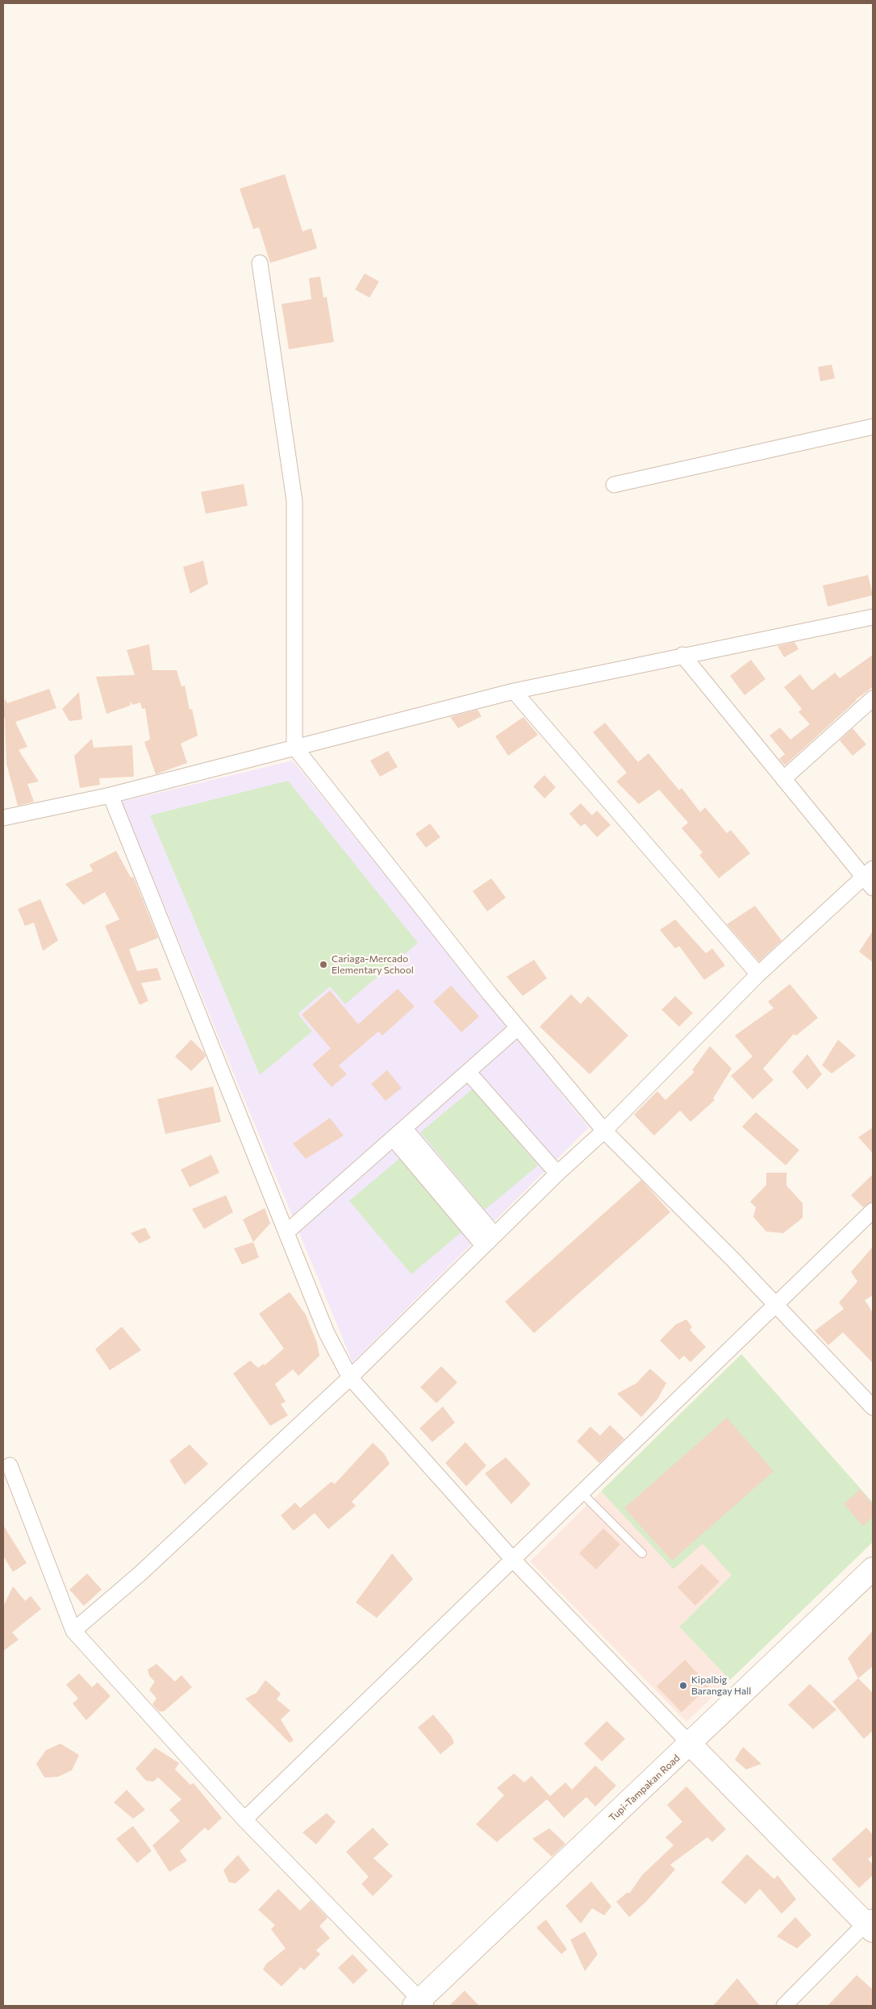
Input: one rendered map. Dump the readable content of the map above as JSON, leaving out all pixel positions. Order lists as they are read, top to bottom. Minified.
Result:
{"streets":{"main road":["Tupi-Tampakan Road"]},"places":["Cariaga-Mercado Elementary School","Kipalbig Barangay Hall"]}
